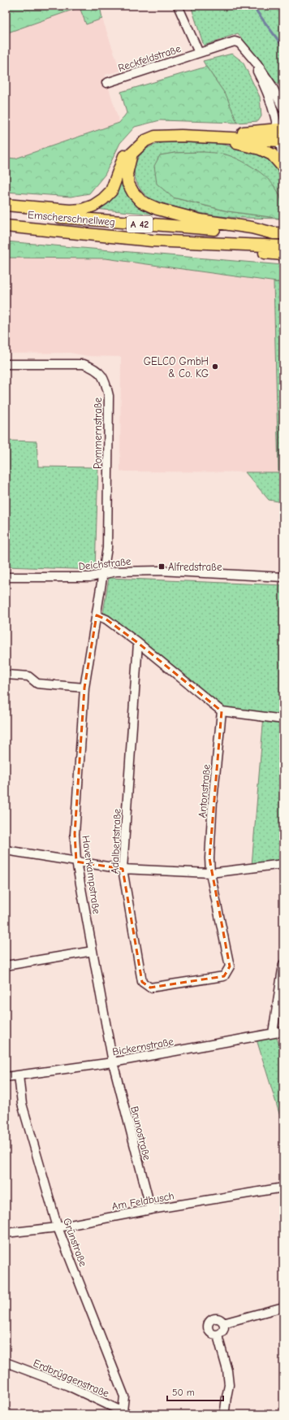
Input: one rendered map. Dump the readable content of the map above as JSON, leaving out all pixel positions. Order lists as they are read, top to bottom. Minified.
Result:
{"streets":{"highway":["Emscherschnellweg","A 42"],"street":["Reckfeldstraße","Pommernstraße","Deichstraße","Antonstraße","Adalbertstraße","Haverkampstraße","Bickernstraße","Brunostraße","Am Feldbusch","Grünstraße","Erdbrüggenstraße"]},"crossings":[["Pommernstraße","Deichstraße"],["Pommernstraße","Haverkampstraße"],["Deichstraße","Haverkampstraße"],["Antonstraße","Adalbertstraße"],["Haverkampstraße","Bickernstraße"],["Haverkampstraße","Brunostraße"],["Bickernstraße","Brunostraße"],["Bickernstraße","Grünstraße"],["Brunostraße","Am Feldbusch"],["Am Feldbusch","Grünstraße"],["Grünstraße","Erdbrüggenstraße"]],"places":{"other":["GELCO GmbH & Co. KG"],"transit":["Alfredstraße"]},"scale_bar":"50 m"}
